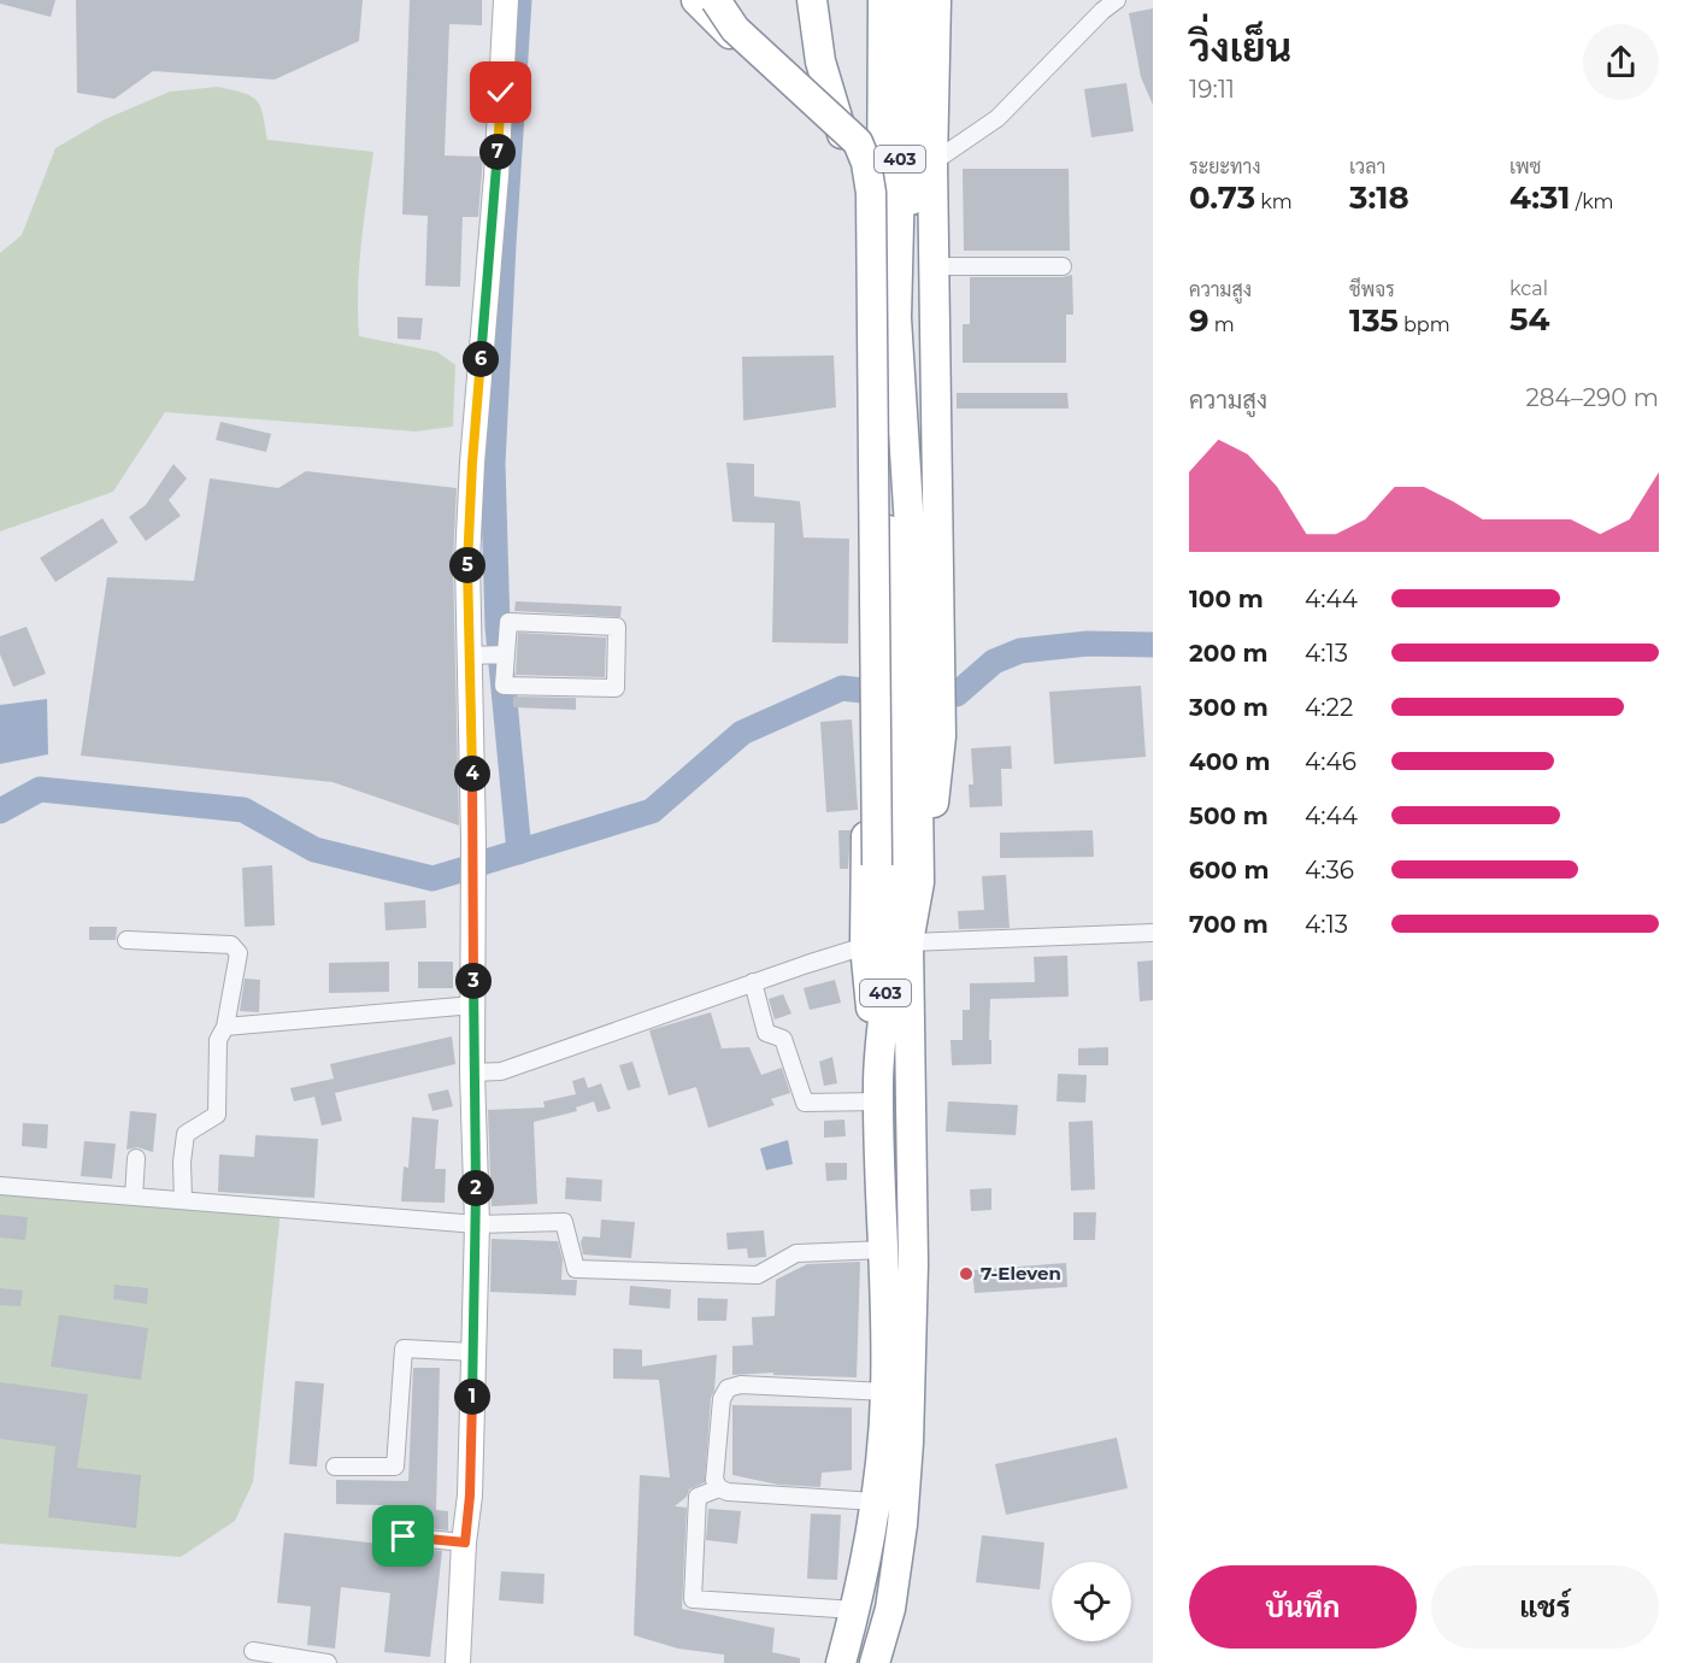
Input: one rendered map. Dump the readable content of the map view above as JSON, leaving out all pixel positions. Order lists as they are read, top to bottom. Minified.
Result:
{"streets":{"highway":["403"]},"places":["7-Eleven"],"page":{"heading":["วิ่งเย็น","19:11"],"stats":[["ระยะทาง","0.73 km"],["เวลา","3:18"],["เพซ","4:31 /km"],["ความสูง","9 m"],["ชีพจร","135 bpm"],["kcal","54"]],"pins":["7","6","5","4","3","2","1"],"chart":["ความสูง","284–290 m"],"list":[{"name":"100 m","note":"4:44"},{"name":"200 m","note":"4:13"},{"name":"300 m","note":"4:22"},{"name":"400 m","note":"4:46"},{"name":"500 m","note":"4:44"},{"name":"600 m","note":"4:36"},{"name":"700 m","note":"4:13"}],"buttons":["บันทึก","แชร์"]}}
